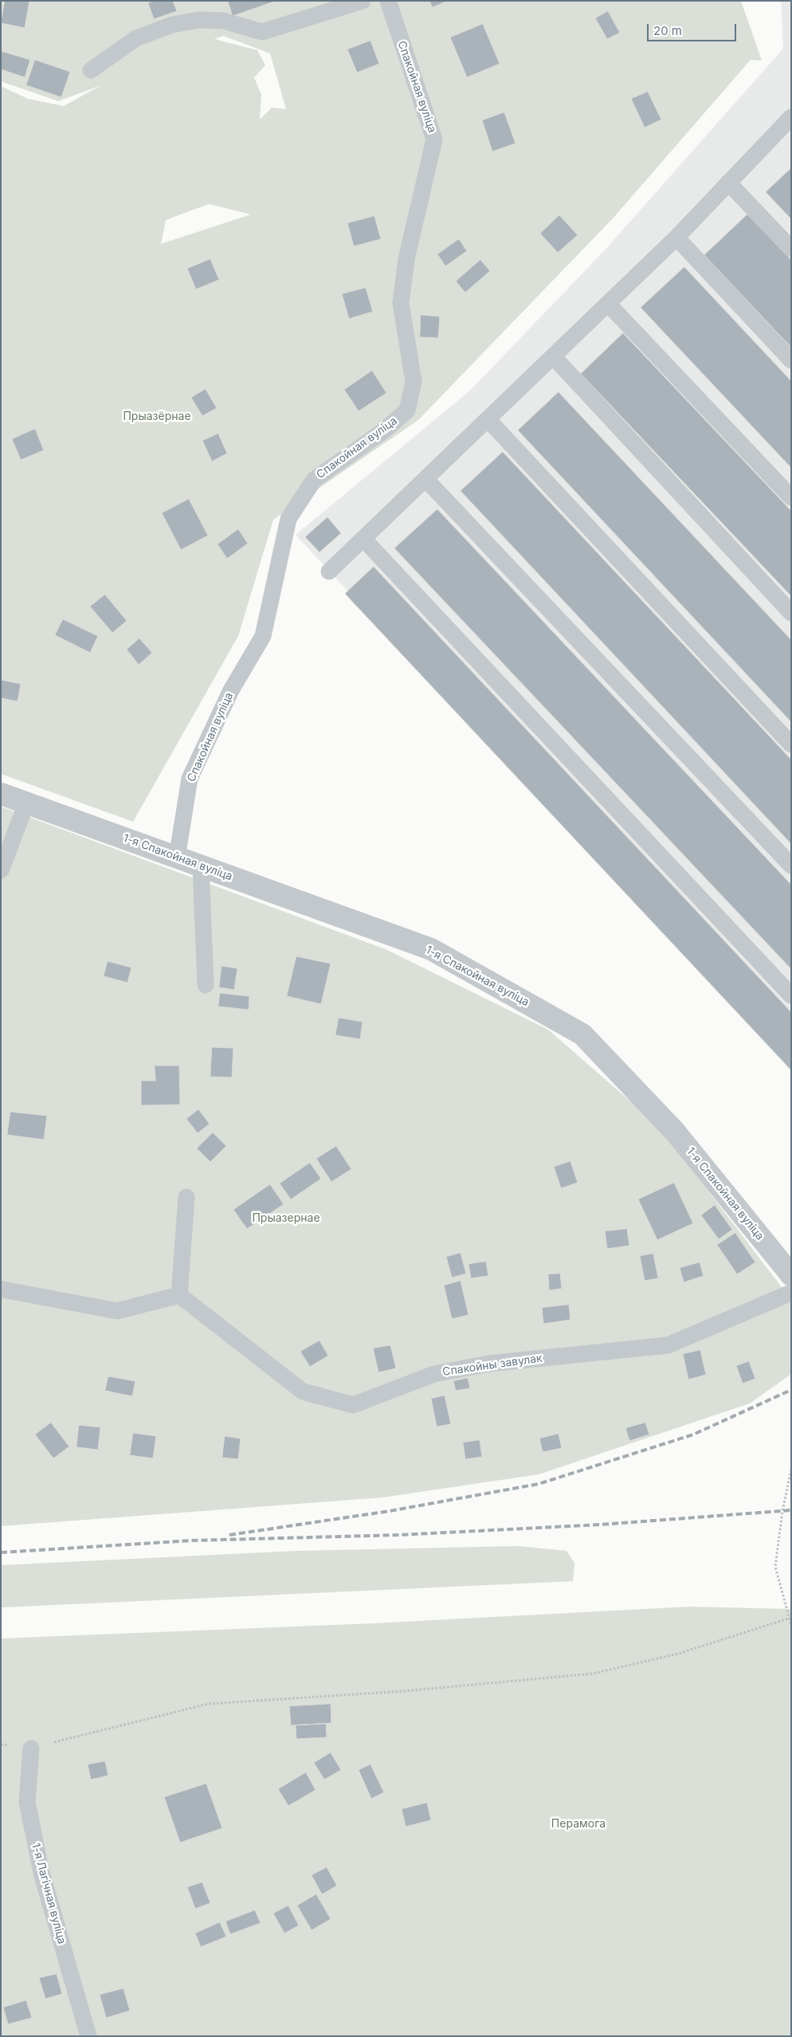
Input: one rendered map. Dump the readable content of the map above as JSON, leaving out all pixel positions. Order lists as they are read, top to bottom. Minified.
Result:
{"streets":{"street":["1-я Спакойная вуліца"],"lane":["Спакойная вуліца","Спакойны завулак","1-я Лагічная вуліца"]},"crossings":[["Спакойная вуліца","1-я Спакойная вуліца"]],"parks":["Прыазёрнае","Прыазернае","Перамога"],"scale_bar":"20 m"}
